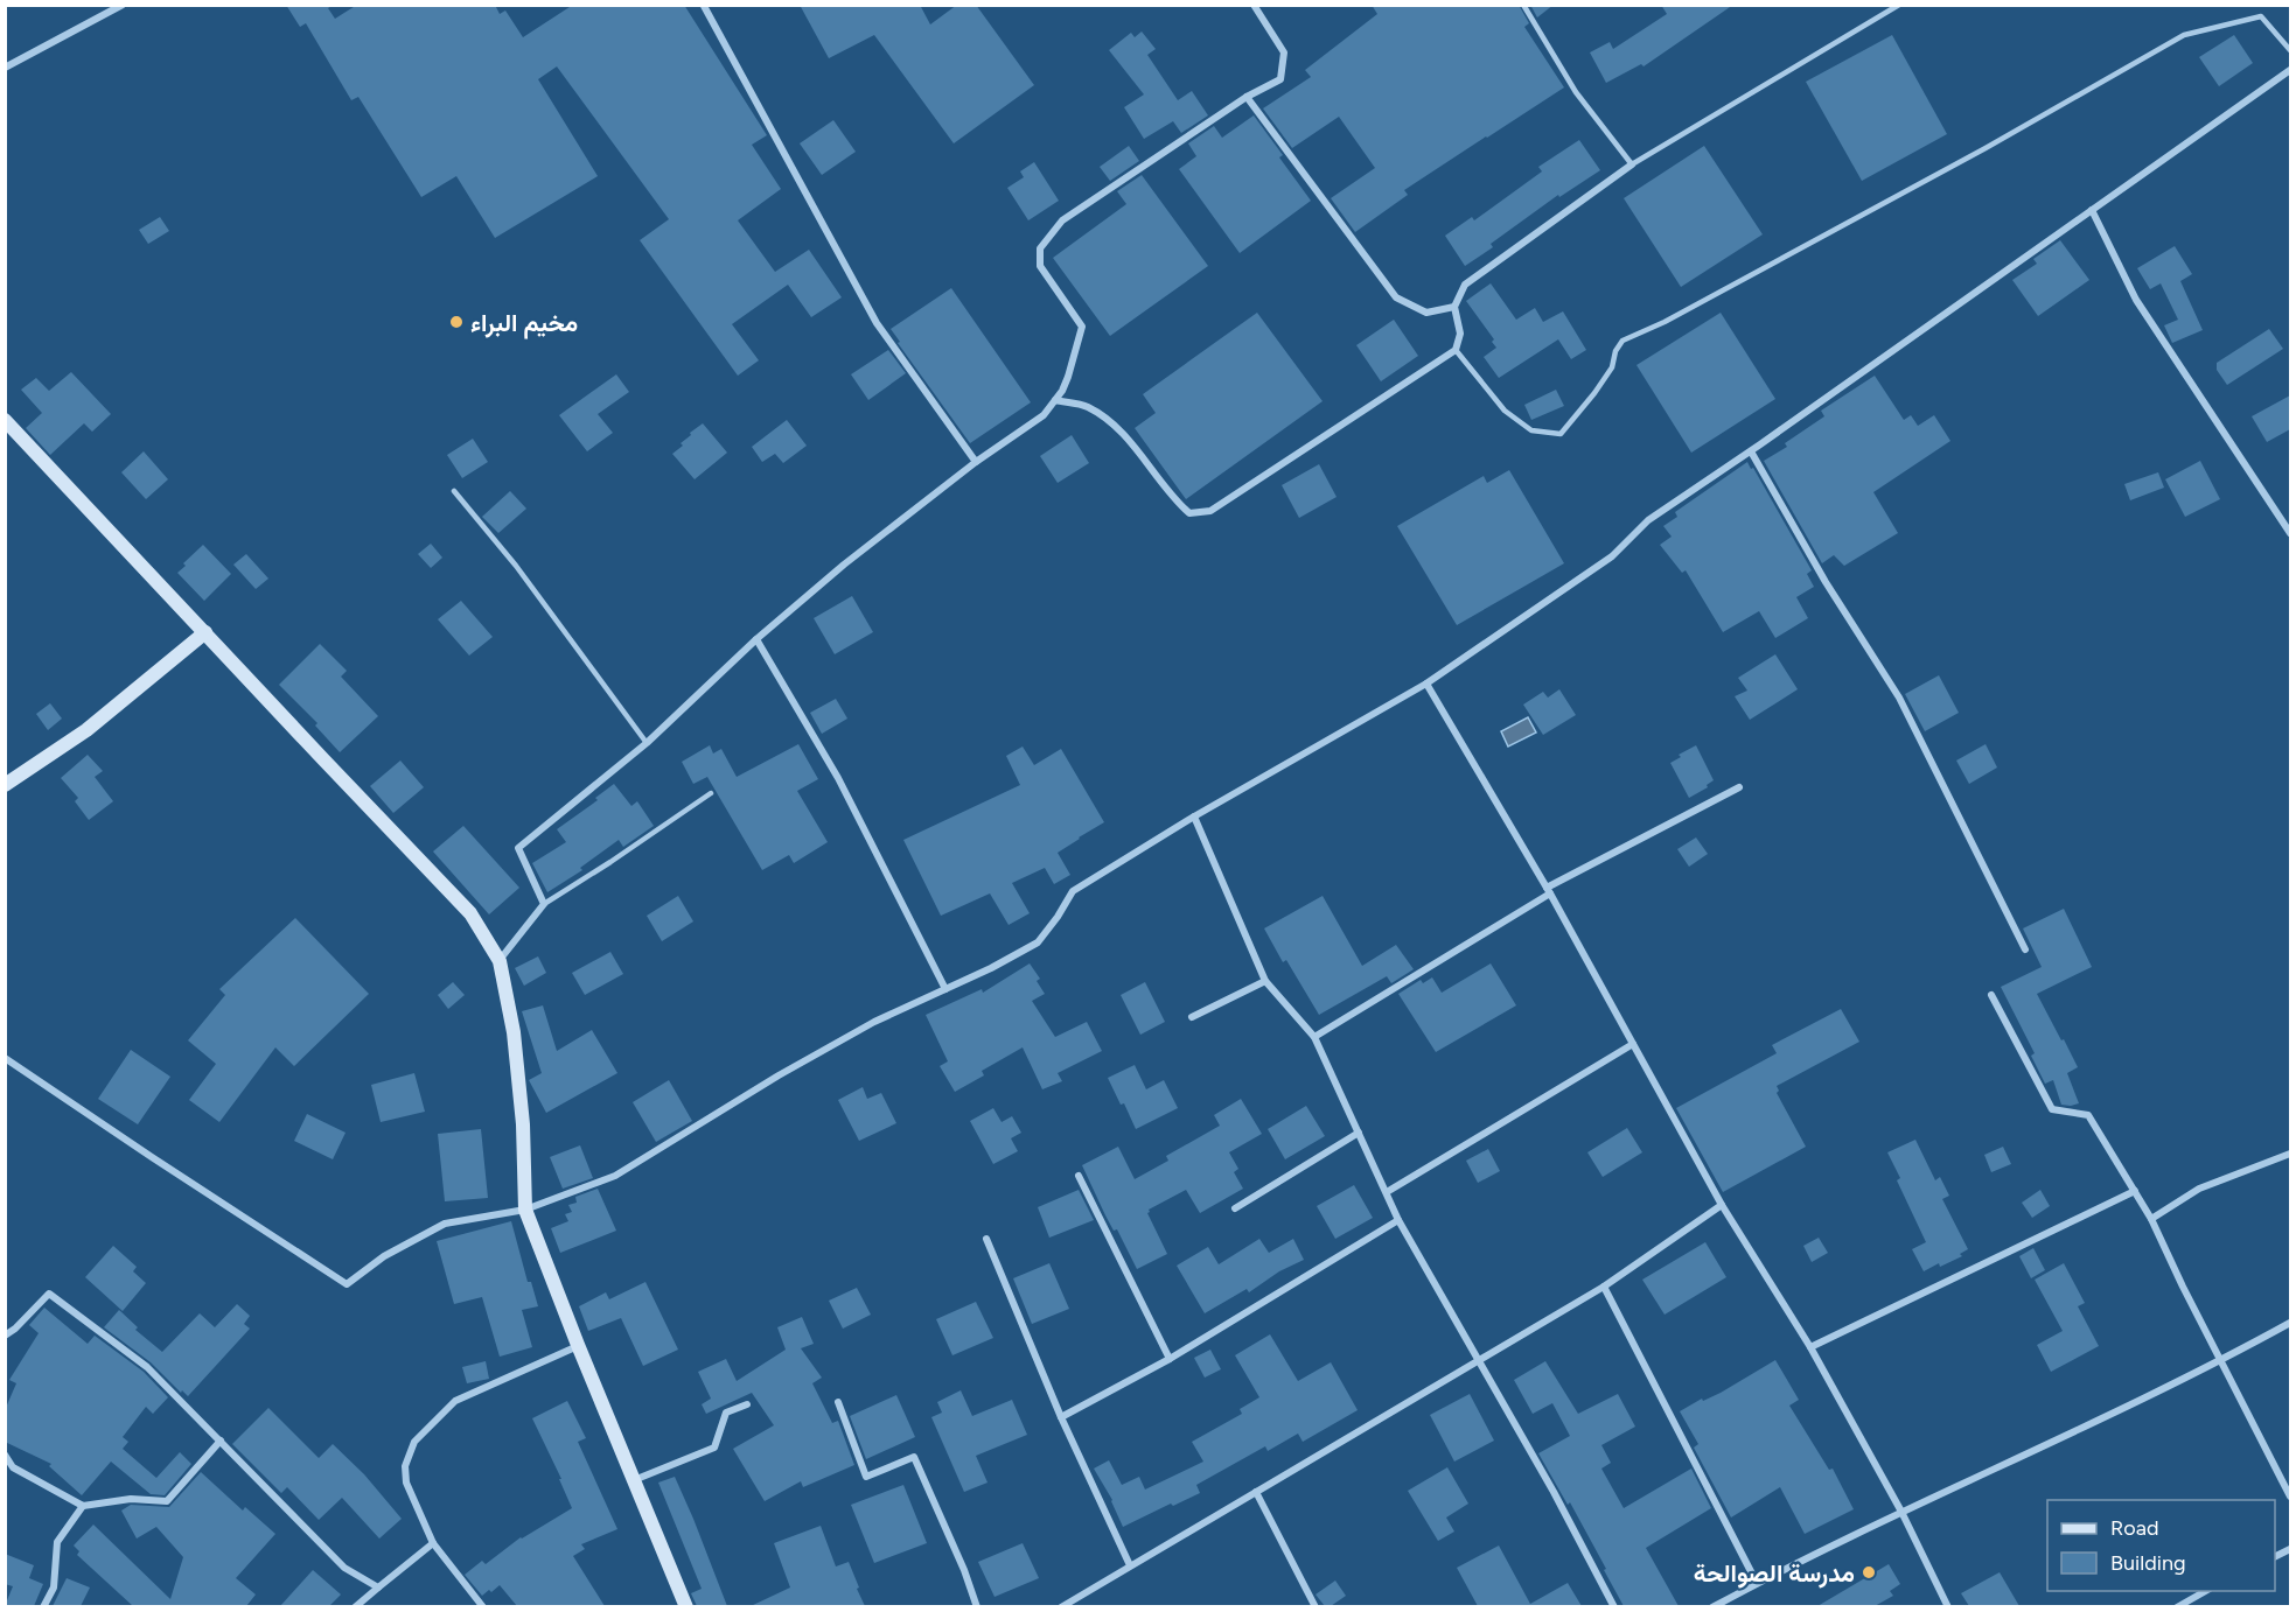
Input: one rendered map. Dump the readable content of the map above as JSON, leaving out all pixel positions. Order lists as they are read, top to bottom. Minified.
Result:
{"places":["مخيم البراء","مدرسة الصوالحة"],"legend":["Road","Building"]}
